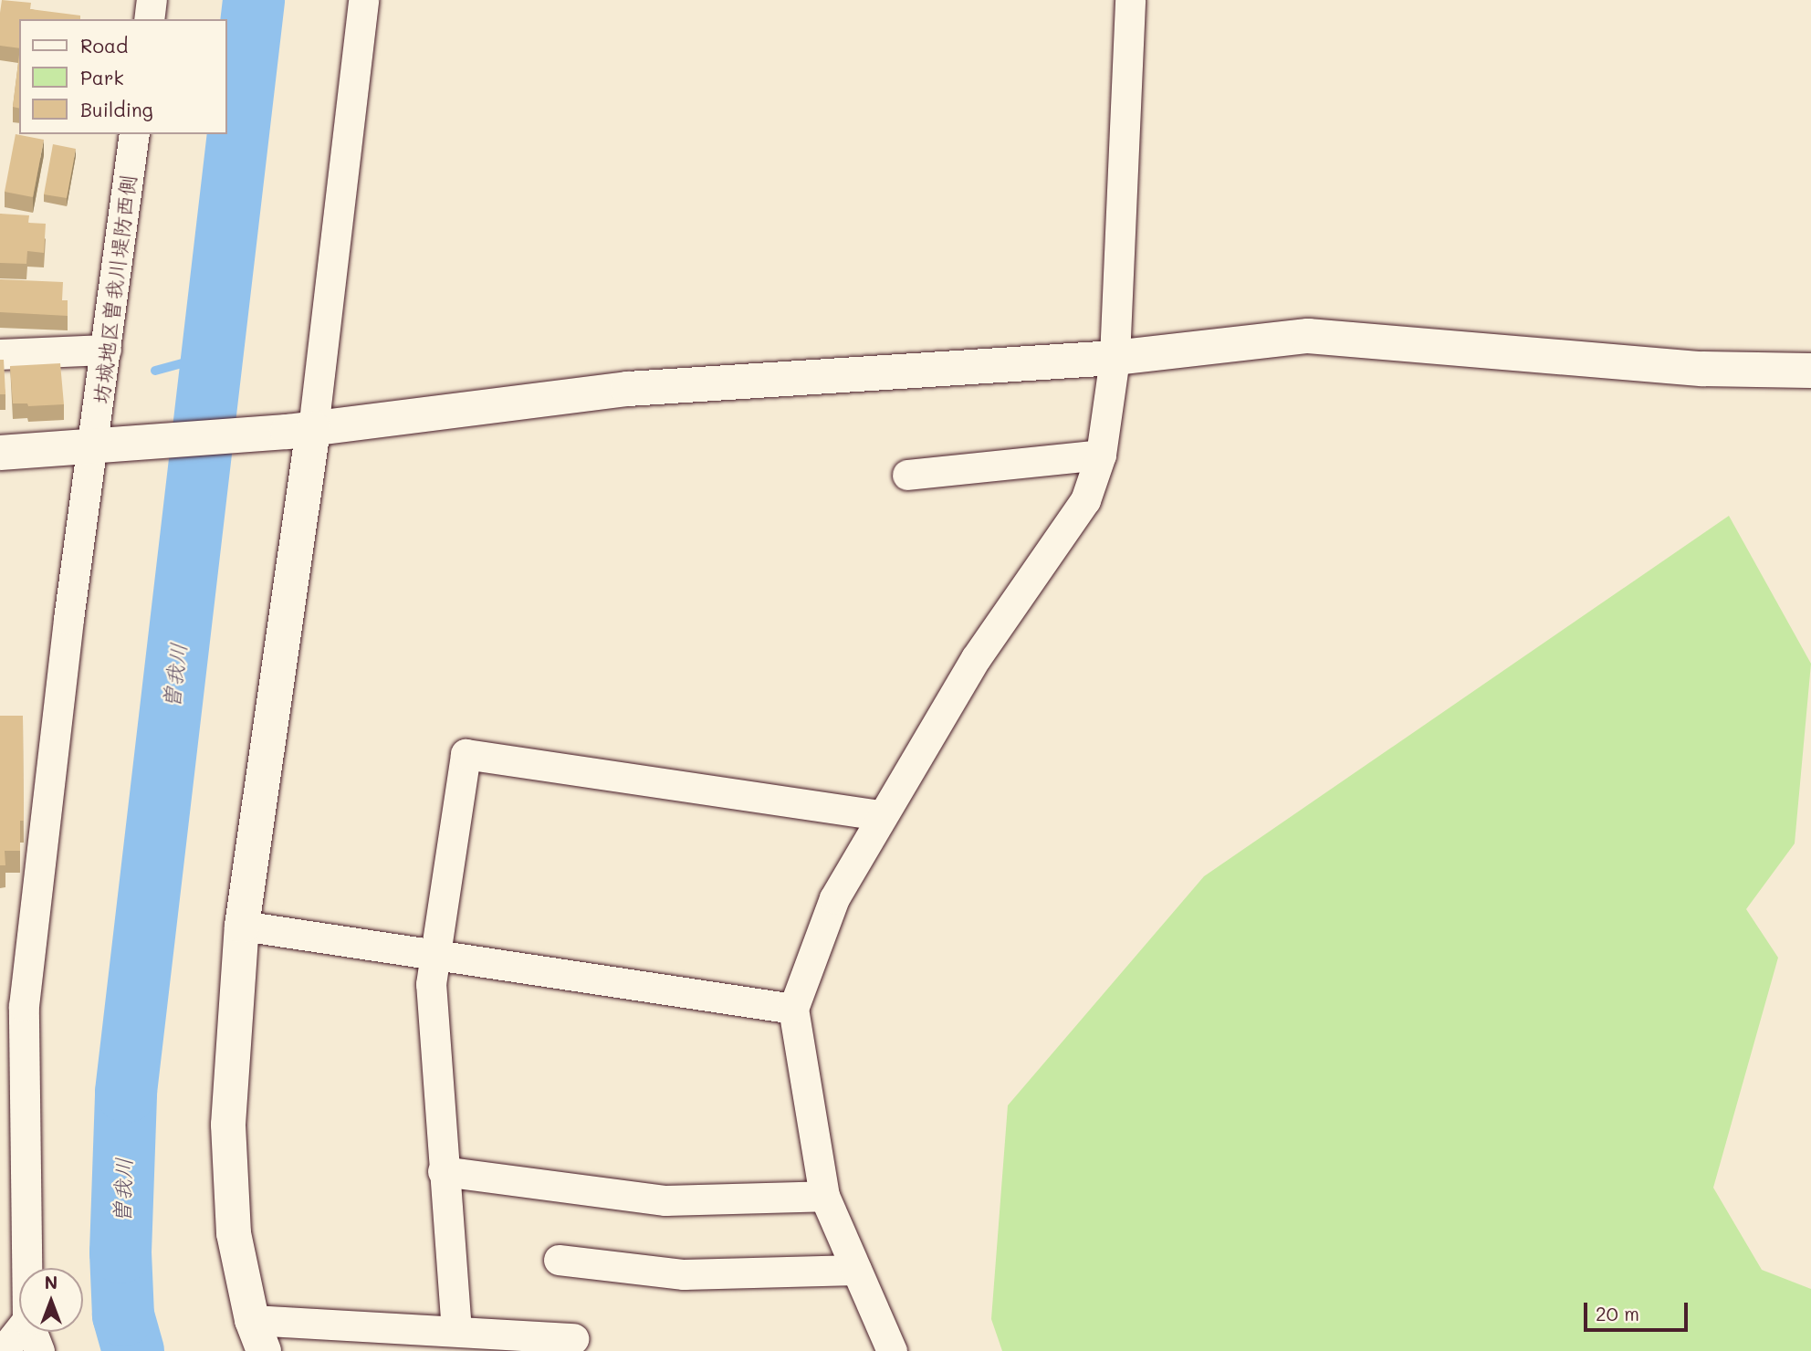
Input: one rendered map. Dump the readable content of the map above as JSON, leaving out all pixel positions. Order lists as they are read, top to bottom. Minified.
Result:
{"streets":{"street":["坊城地区曽我川堤防西側"]},"water":["曽我川"],"legend":["Road","Park","Building"],"scale_bar":"20 m","north":"top"}
